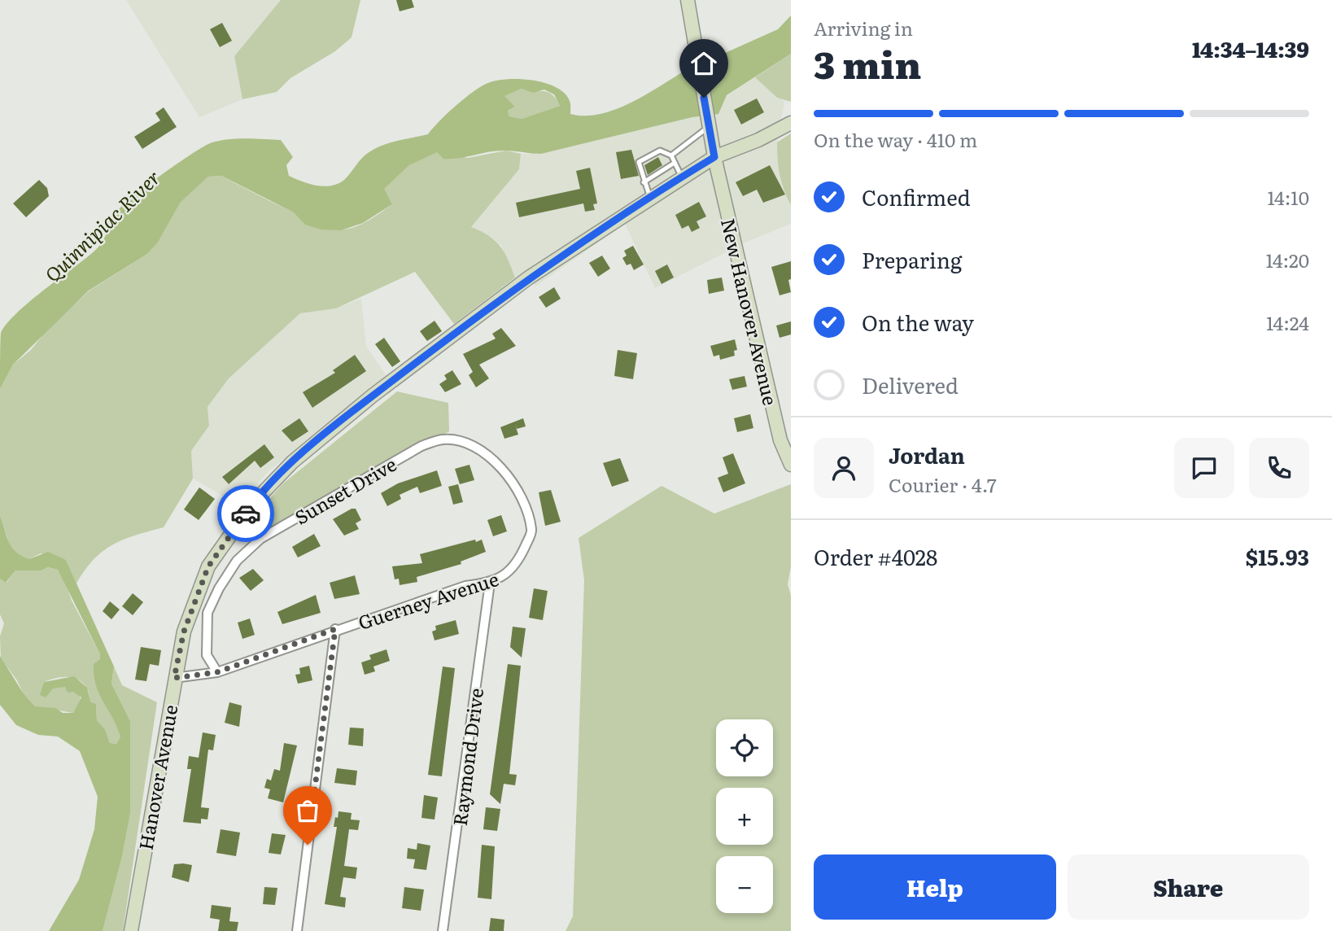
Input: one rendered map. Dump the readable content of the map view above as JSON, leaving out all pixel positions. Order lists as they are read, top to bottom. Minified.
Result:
{"streets":{"main road":["New Hanover Avenue","Hanover Avenue"],"street":["Sunset Drive","Guerney Avenue","Raymond Drive"]},"crossings":[["New Hanover Avenue","Hanover Avenue"],["Sunset Drive","Guerney Avenue"],["Guerney Avenue","Raymond Drive"],["Guerney Avenue","Hanover Avenue"]],"water":["Quinnipiac River"],"page":{"heading":["3 min","Arriving in","14:34–14:39"],"panel":["Jordan","Courier · 4.7","Order #4028","$15.93"],"bar":"On the way · 410 m","list":[["Confirmed","14:10"],["Preparing","14:20"],["On the way","14:24"],"Delivered"],"map_buttons":["+","−"],"buttons":["Help","Share"]}}
